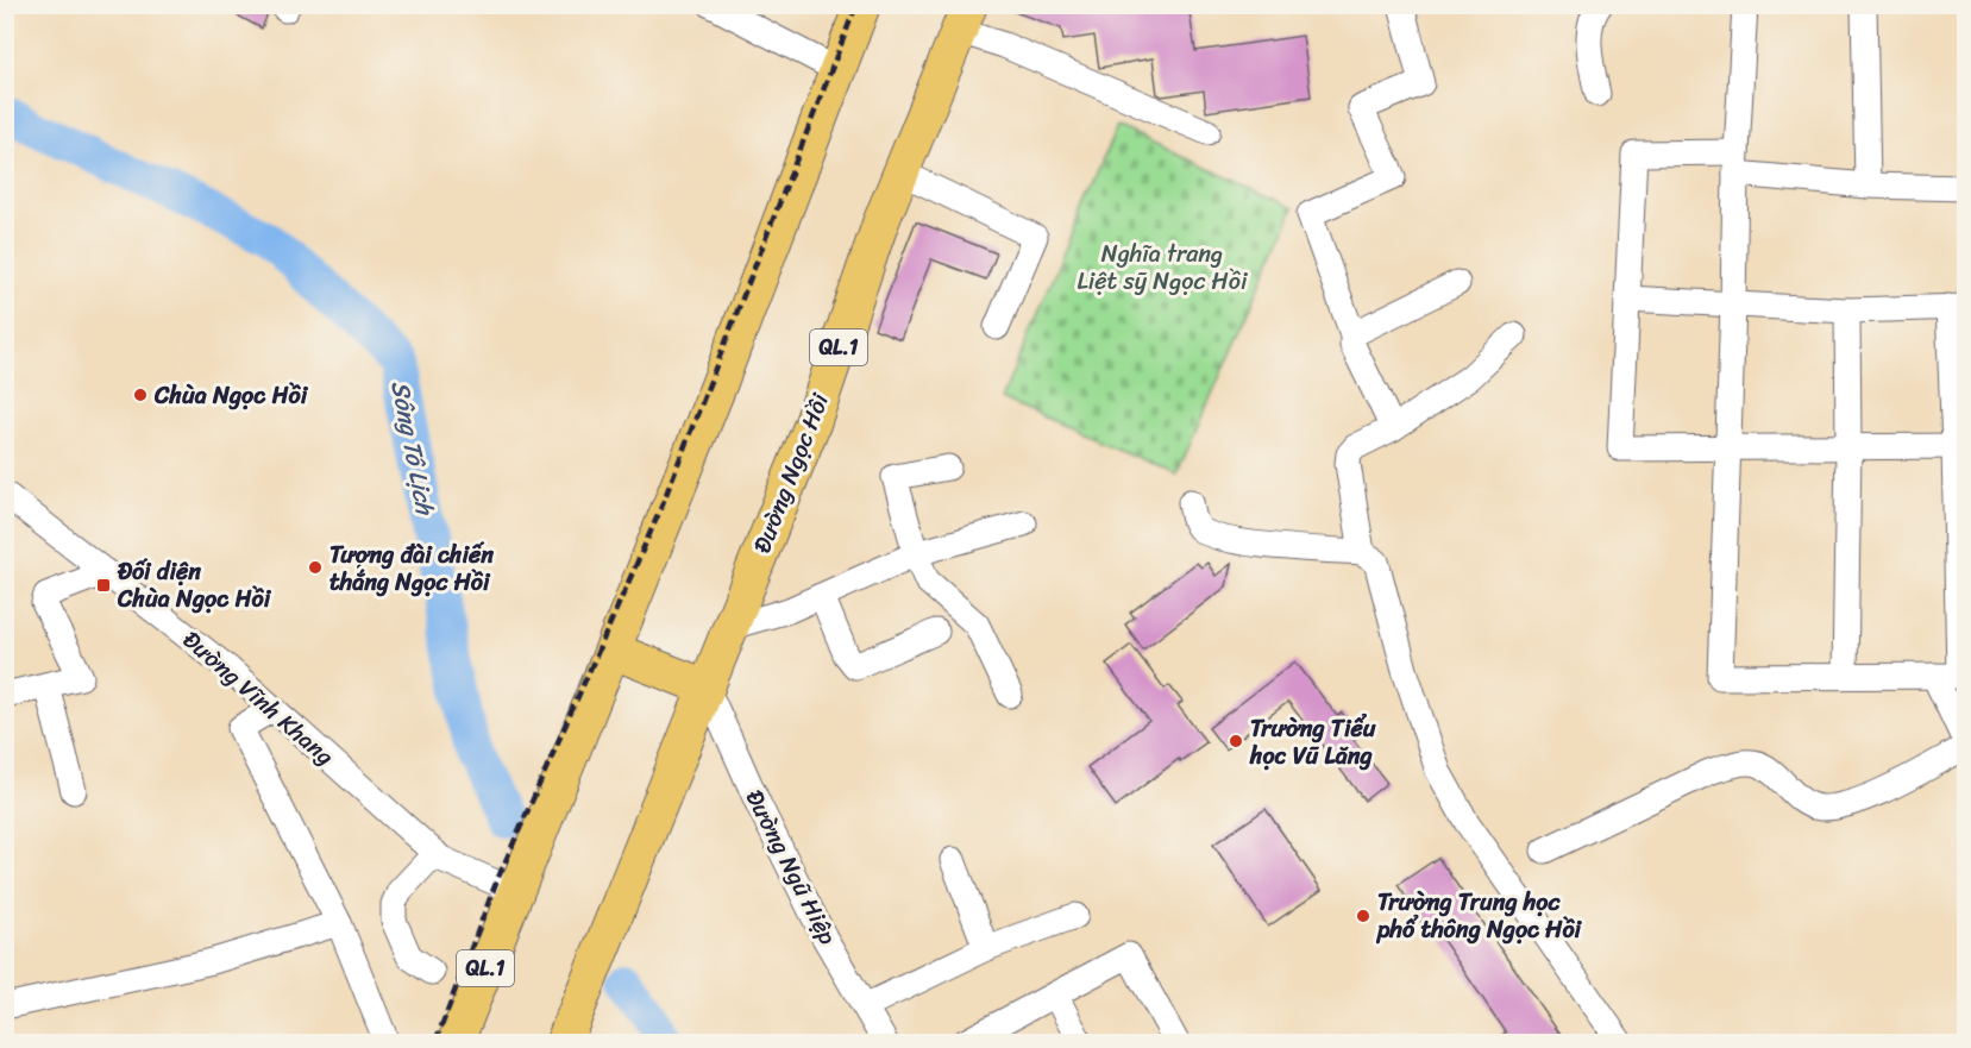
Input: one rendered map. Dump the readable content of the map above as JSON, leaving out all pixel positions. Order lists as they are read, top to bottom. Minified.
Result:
{"streets":{"highway":["QL.1","Đường Ngọc Hồi"],"street":["Đường Vĩnh Khang","Đường Ngũ Hiệp"]},"crossings":[["QL.1","Đường Vĩnh Khang"],["Đường Ngọc Hồi","Đường Ngũ Hiệp"]],"water":["Sông Tô Lịch"],"parks":["Nghĩa trang Liệt sỹ Ngọc Hồi"],"places":{"other":["Chùa Ngọc Hồi","Tượng đài chiến thắng Ngọc Hồi","Trường Tiểu học Vũ Lăng","Trường Trung học phổ thông Ngọc Hồi"],"transit":["Đối diện Chùa Ngọc Hồi"]}}
